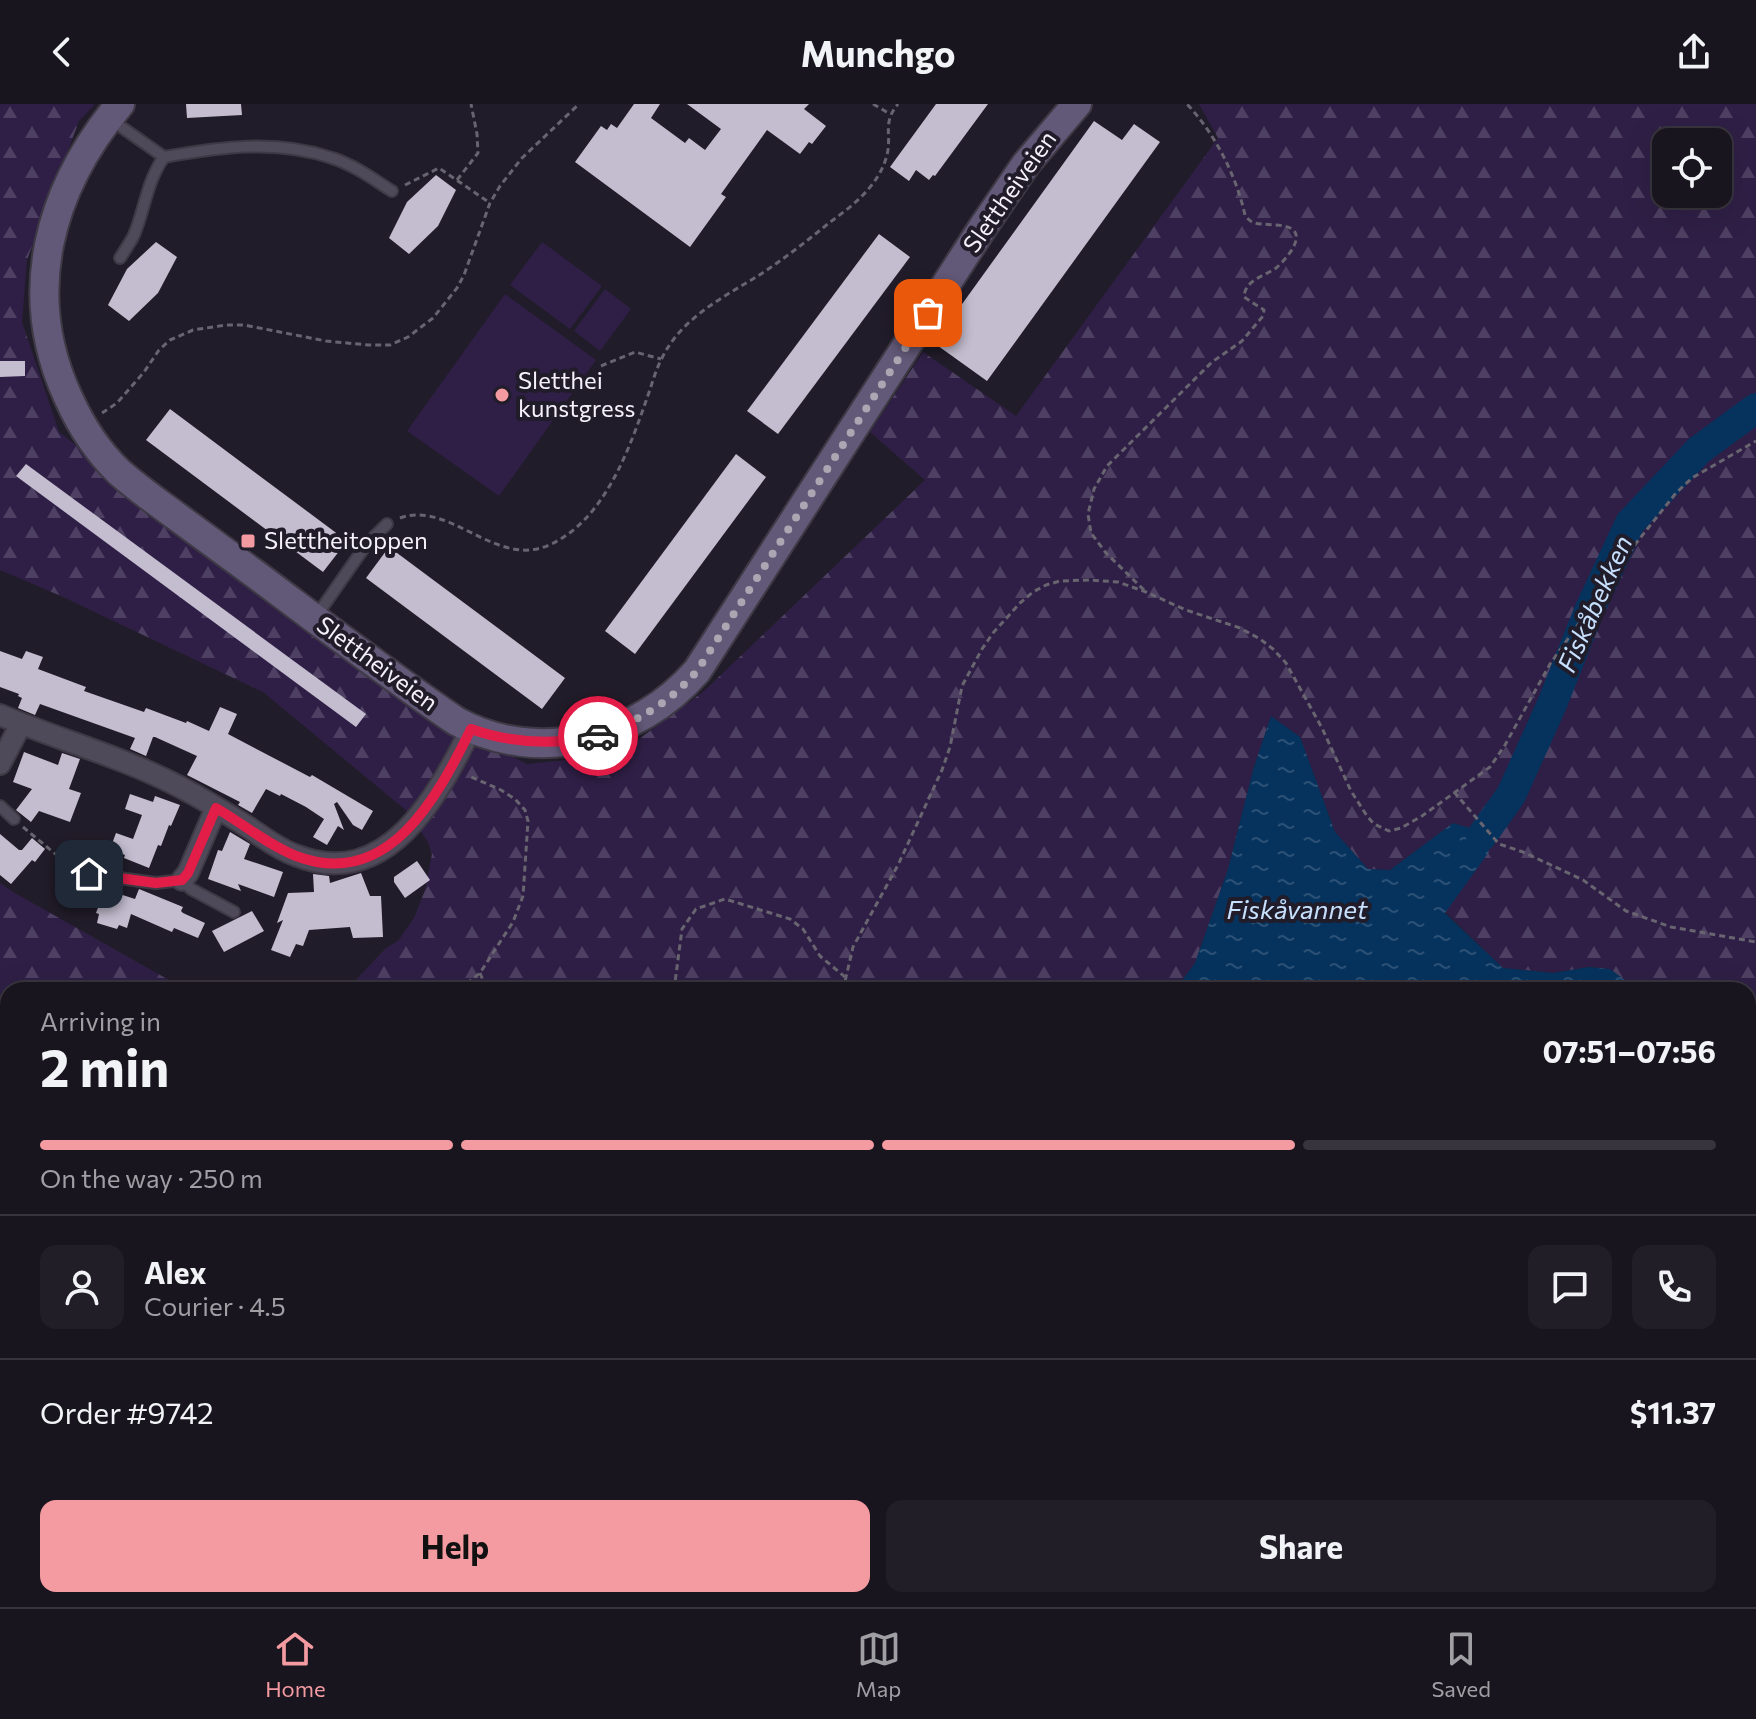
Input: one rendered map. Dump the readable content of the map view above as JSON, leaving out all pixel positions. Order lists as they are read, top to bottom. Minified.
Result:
{"streets":{"street":["Slettheiveien"]},"water":["Fiskåbekken","Fiskåvannet"],"places":{"other":["Sletthei kunstgress"],"transit":["Slettheitoppen"]},"page":{"header":"Munchgo","heading":["2 min","Arriving in","07:51–07:56"],"panel":["Alex","Courier · 4.5","Order #9742","$11.37"],"bar":"On the way · 250 m","buttons":["Help","Share"],"tabs":["Home","Map","Saved"]}}
